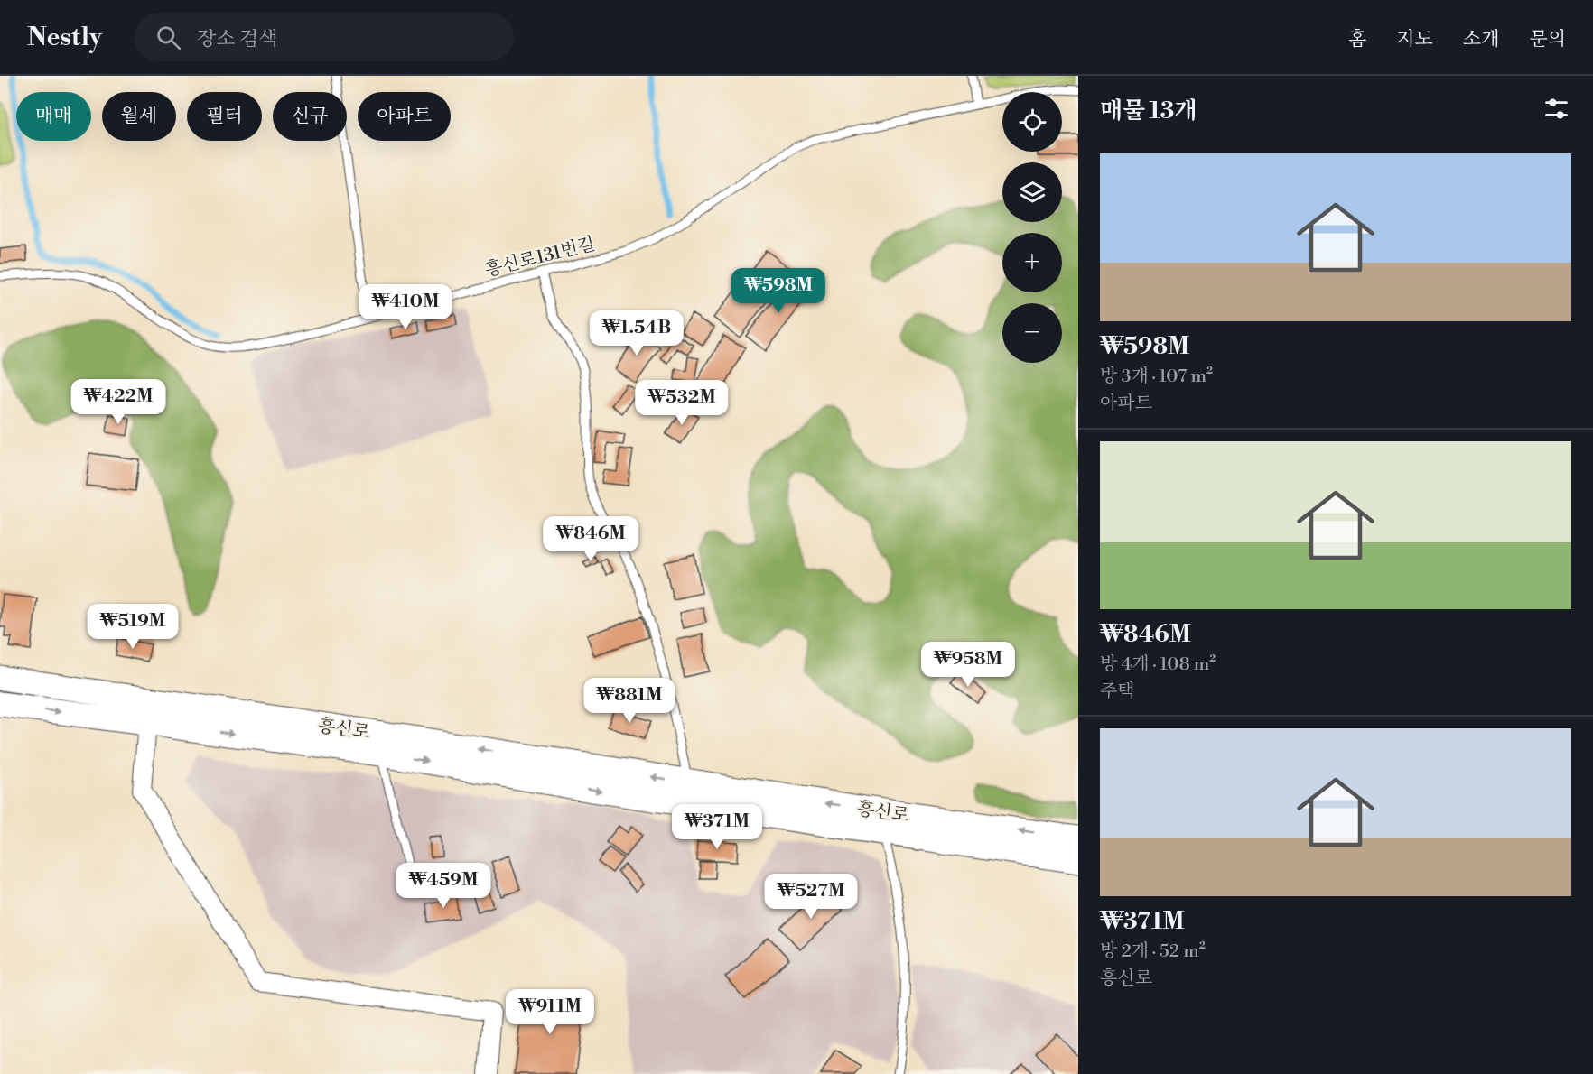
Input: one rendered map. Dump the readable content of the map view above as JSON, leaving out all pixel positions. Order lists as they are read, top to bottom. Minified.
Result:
{"streets":{"main road":["흥신로"],"lane":["흥신로131번길"]},"page":{"header":"Nestly","search":"장소 검색","nav":["홈","지도","소개","문의"],"heading":"매물 13개","map_buttons":["+","−"],"chip":["매매","월세","필터","신규","아파트"],"list":[{"name":"₩598M","note":"방 3개 · 107 m² · 아파트"},{"name":"₩846M","note":"방 4개 · 108 m² · 주택"},{"name":"₩371M","note":"방 2개 · 52 m² · 흥신로"}],"price":["₩598M","₩410M","₩1.54B","₩422M","₩532M","₩846M","₩519M","₩958M","₩881M","₩371M","₩459M","₩527M","₩911M"]}}
